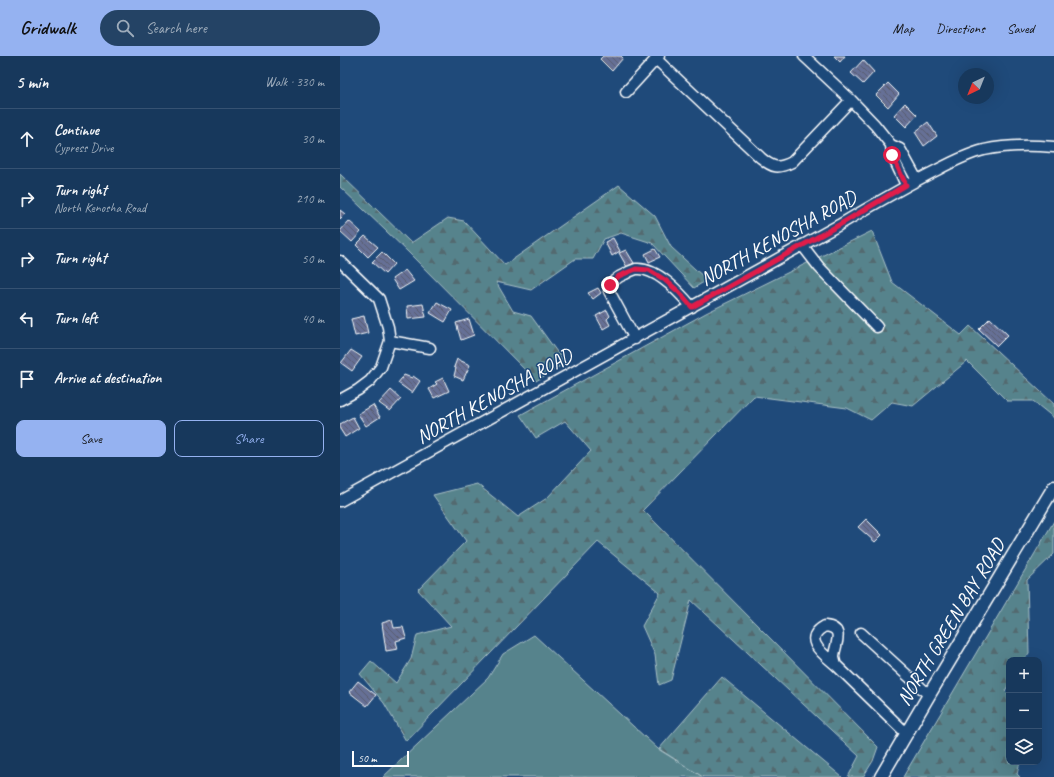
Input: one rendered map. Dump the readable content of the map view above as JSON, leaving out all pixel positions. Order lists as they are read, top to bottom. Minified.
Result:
{"streets":{"main road":["NORTH GREEN BAY ROAD"],"street":["NORTH KENOSHA ROAD"]},"scale_bar":"50 m","north":"bottom left","page":{"header":"Gridwalk","search":"Search here","nav":["Map","Directions","Saved"],"heading":["5 min","Walk · 330 m"],"list":[["Continue","Cypress Drive","30 m"],["Turn right","North Kenosha Road","210 m"],["Turn right","50 m"],["Turn left","40 m"],"Arrive at destination"],"buttons":["Save","Share"],"map_buttons":["+","−"],"scale":"50 m"}}
